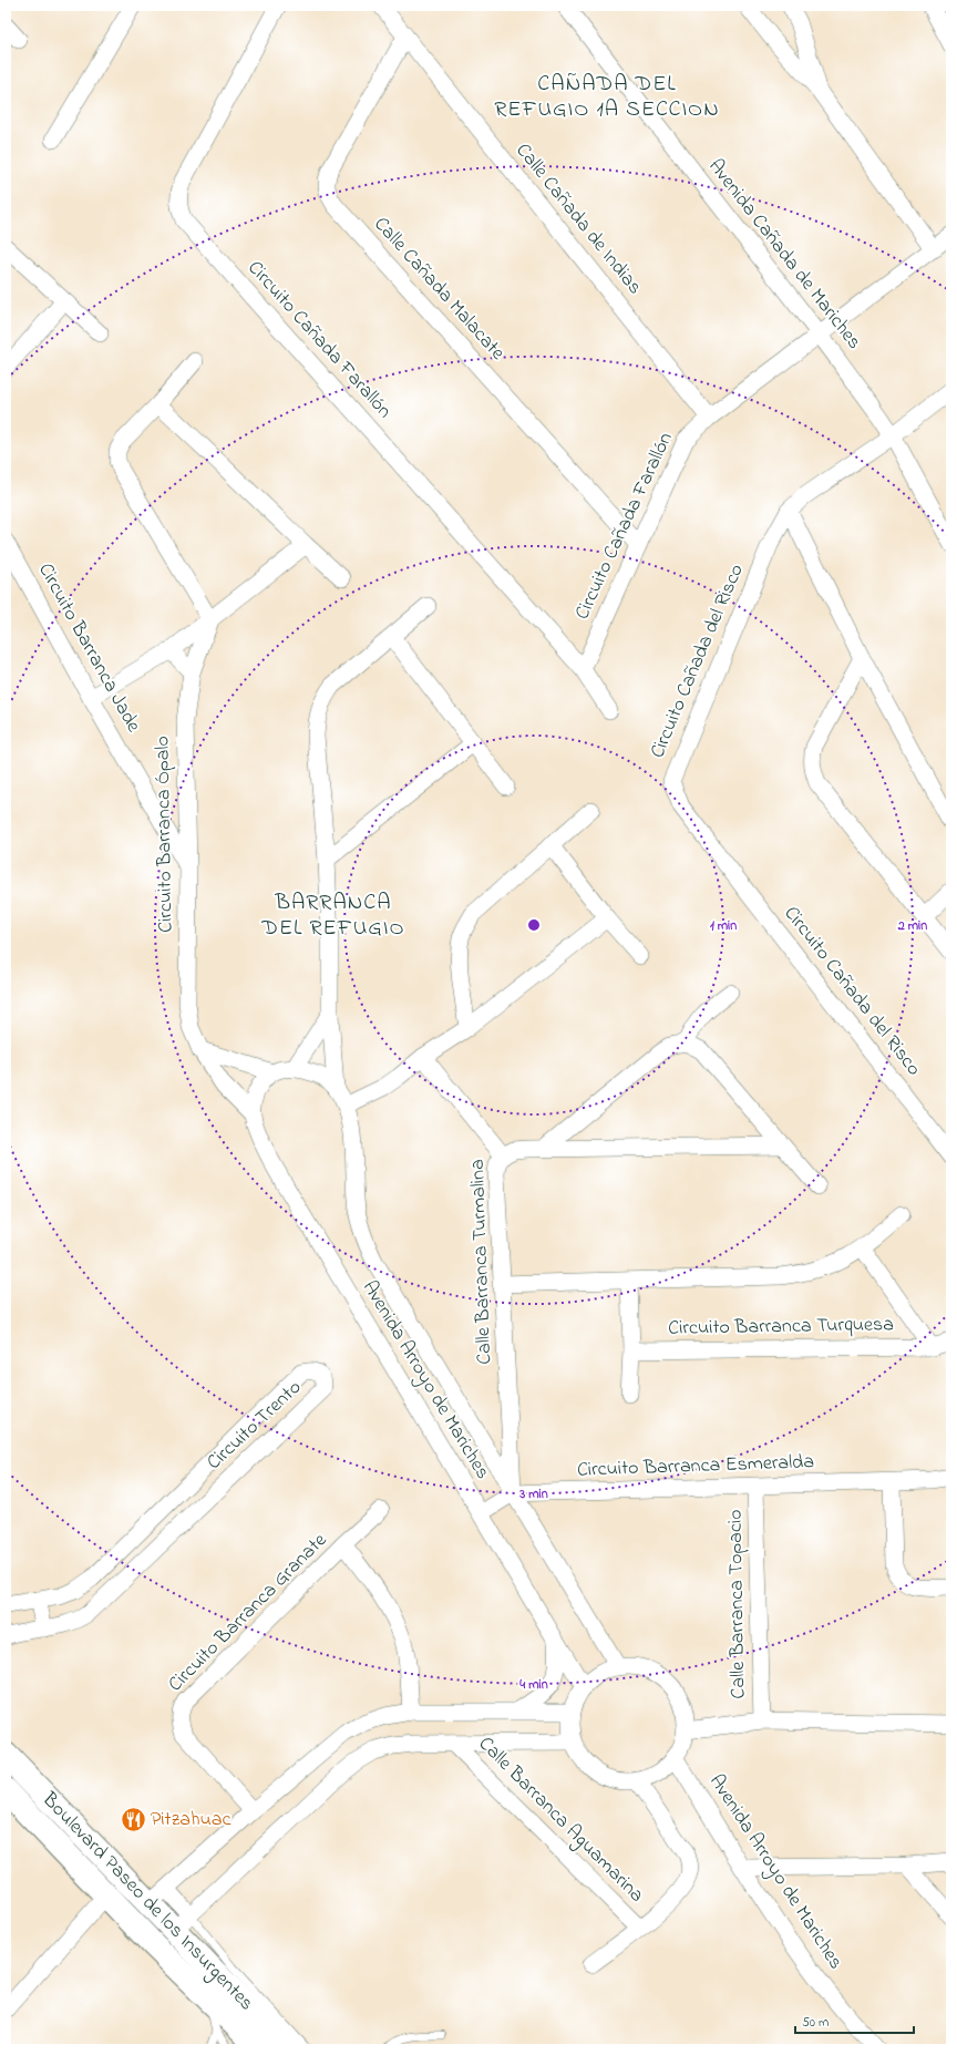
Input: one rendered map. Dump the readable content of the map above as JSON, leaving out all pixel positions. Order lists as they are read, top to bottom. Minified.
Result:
{"streets":{"main road":["Boulevard Paseo de los Insurgentes"],"street":["Calle Cañada de Indias","Avenida Cañada de Mariches","Calle Cañada Malacate","Circuito Cañada Farallón","Circuito Barranca Jade","Circuito Cañada del Risco","Circuito Barranca Ópalo","Calle Barranca Turmalina","Circuito Barranca Turquesa","Avenida Arroyo de Mariches","Circuito Trento","Circuito Barranca Esmeralda","Calle Barranca Topacio","Circuito Barranca Granate","Calle Barranca Aguamarina"]},"crossings":[["Calle Cañada de Indias","Calle Cañada Malacate"],["Calle Cañada de Indias","Circuito Cañada Farallón"],["Avenida Cañada de Mariches","Circuito Cañada Farallón"],["Avenida Cañada de Mariches","Circuito Cañada del Risco"],["Calle Cañada Malacate","Circuito Cañada Farallón"],["Circuito Barranca Jade","Circuito Barranca Ópalo"],["Circuito Barranca Ópalo","Avenida Arroyo de Mariches"],["Calle Barranca Turmalina","Avenida Arroyo de Mariches"],["Calle Barranca Turmalina","Circuito Barranca Esmeralda"],["Avenida Arroyo de Mariches","Circuito Barranca Esmeralda"],["Circuito Barranca Esmeralda","Calle Barranca Topacio"]],"districts":["CAÑADA DEL REFUGIO 1A SECCION","BARRANCA DEL REFUGIO"],"places":{"restaurant":["Pitzahuac"]},"scale_bar":"50 m","rings":["1 min","2 min","3 min","4 min"]}
